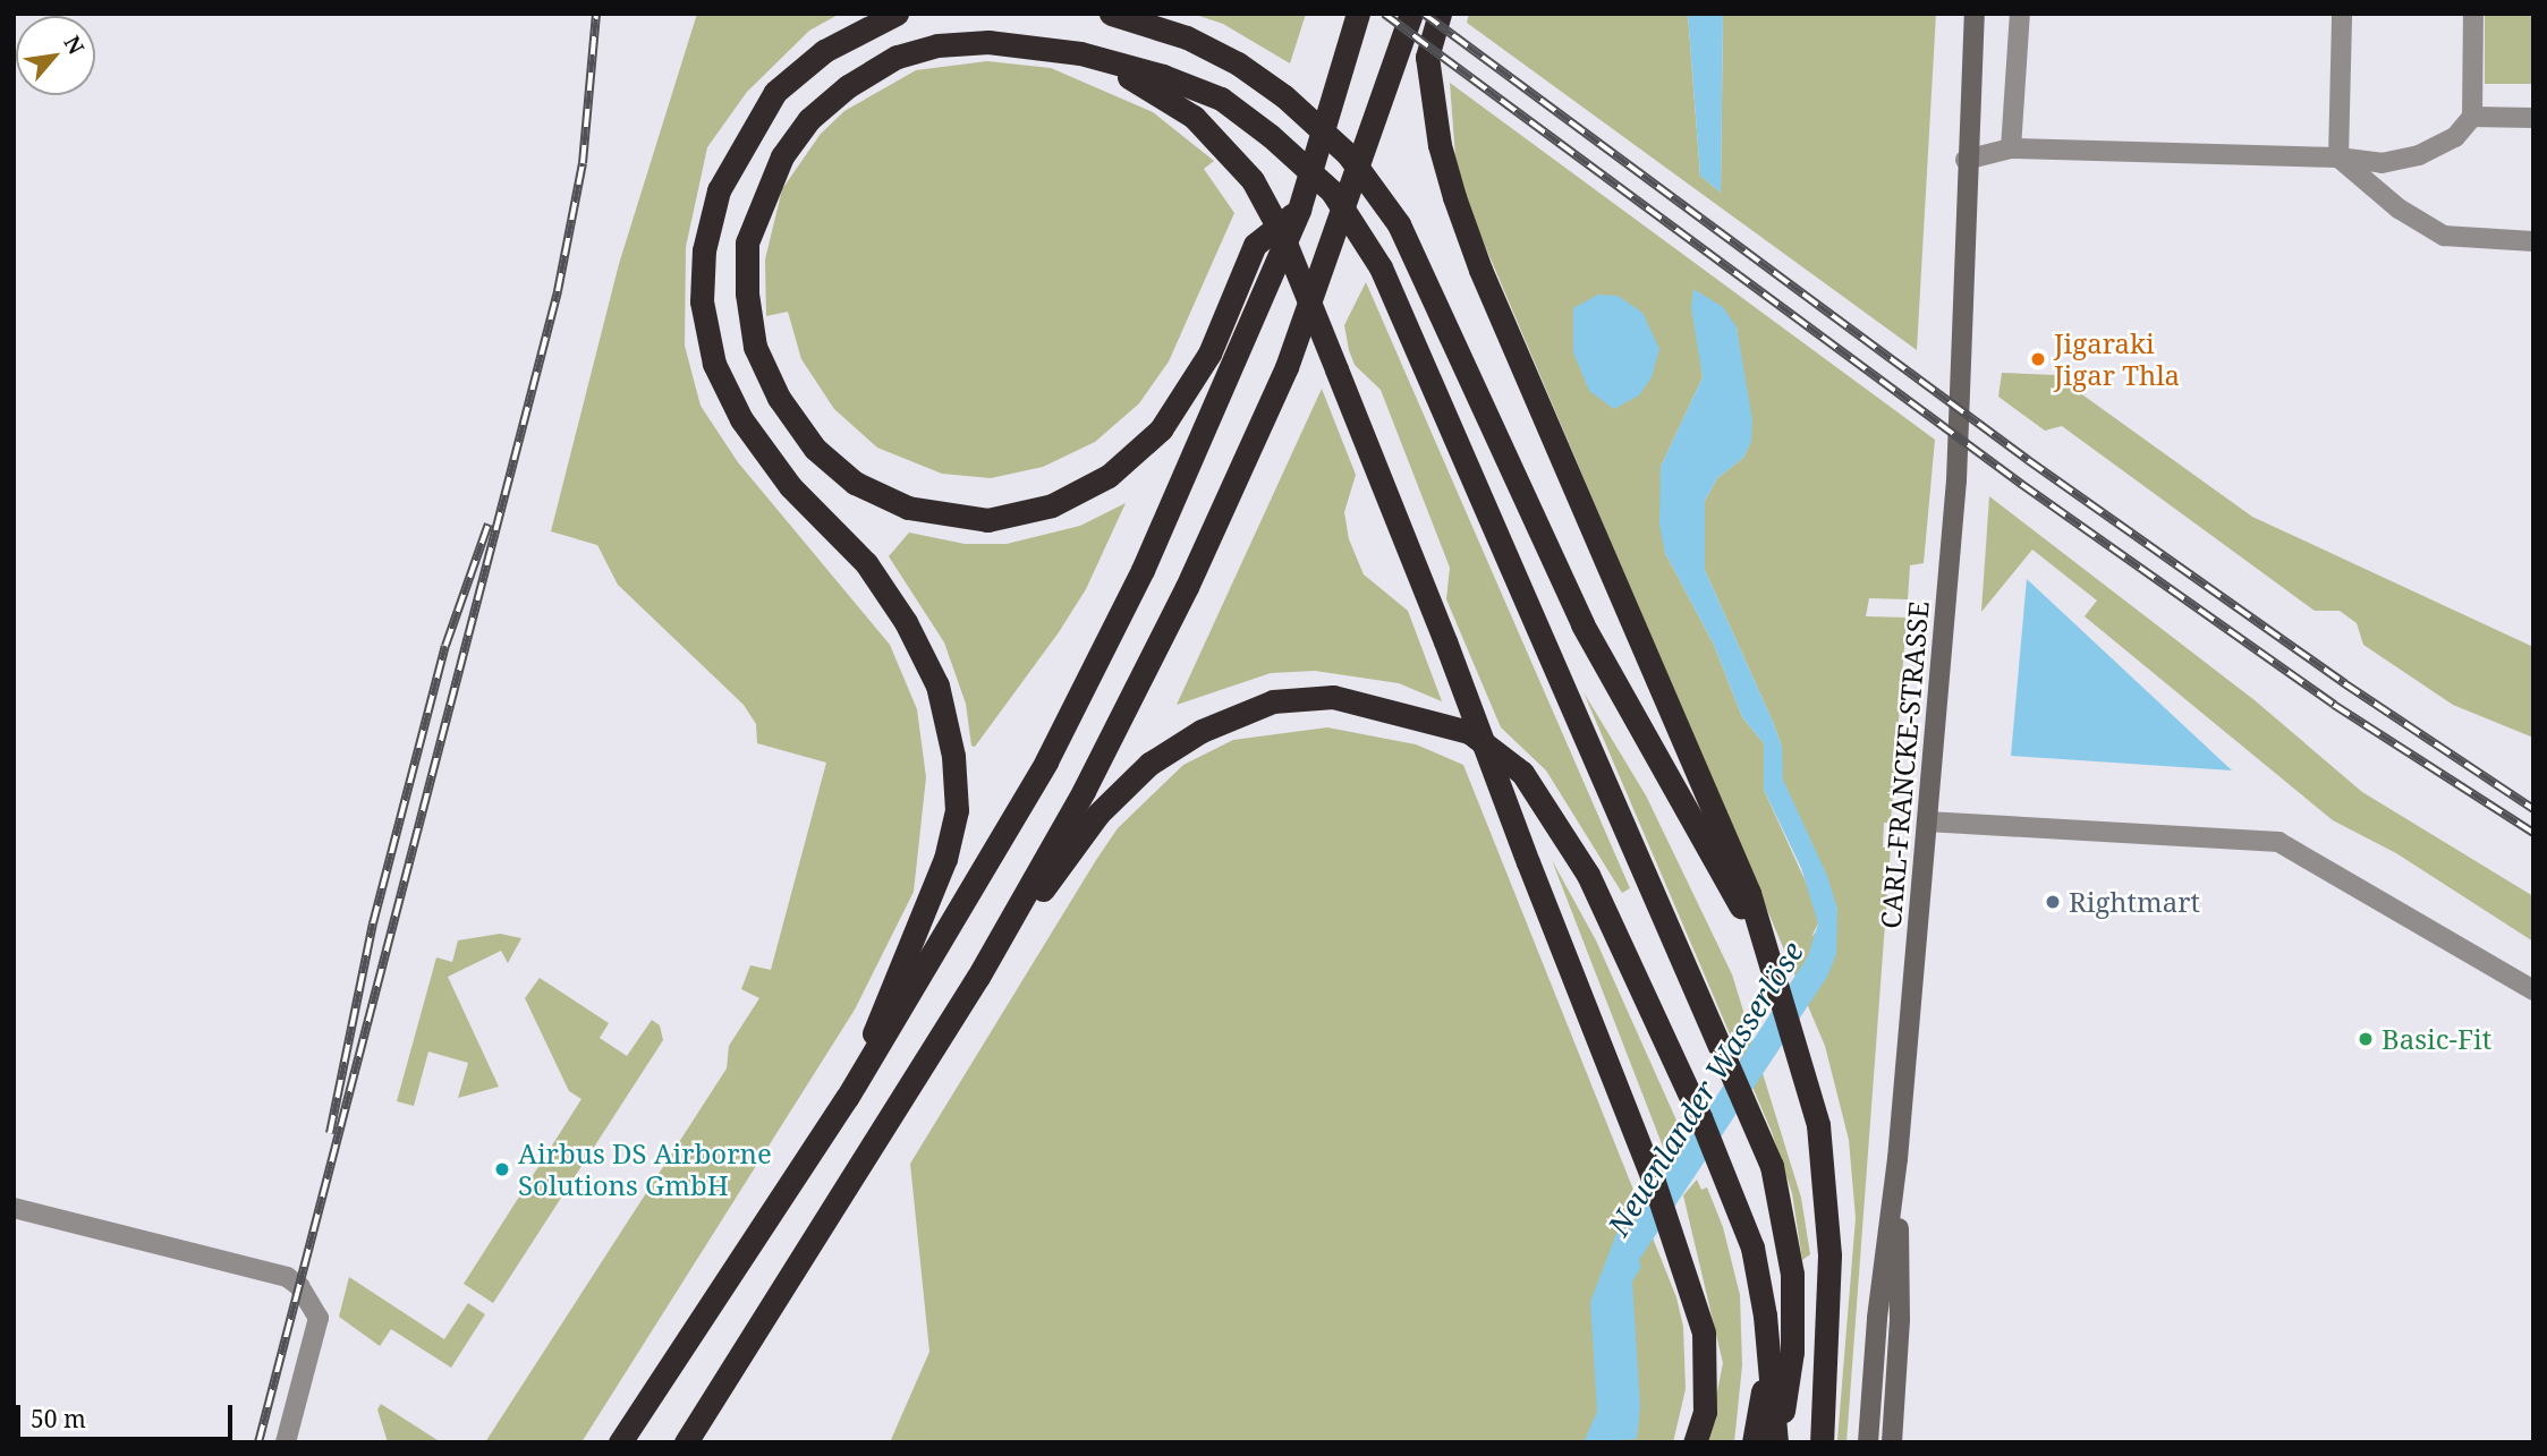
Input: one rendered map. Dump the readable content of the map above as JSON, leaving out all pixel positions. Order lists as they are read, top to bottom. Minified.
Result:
{"streets":{"street":["CARL-FRANCKE-STRASSE"]},"water":["Neuenlander Wasserlöse"],"places":["Jigaraki Jigar Thla","Rightmart","Basic-Fit","Airbus DS Airborne Solutions GmbH"],"scale_bar":"50 m","north":"top right"}
